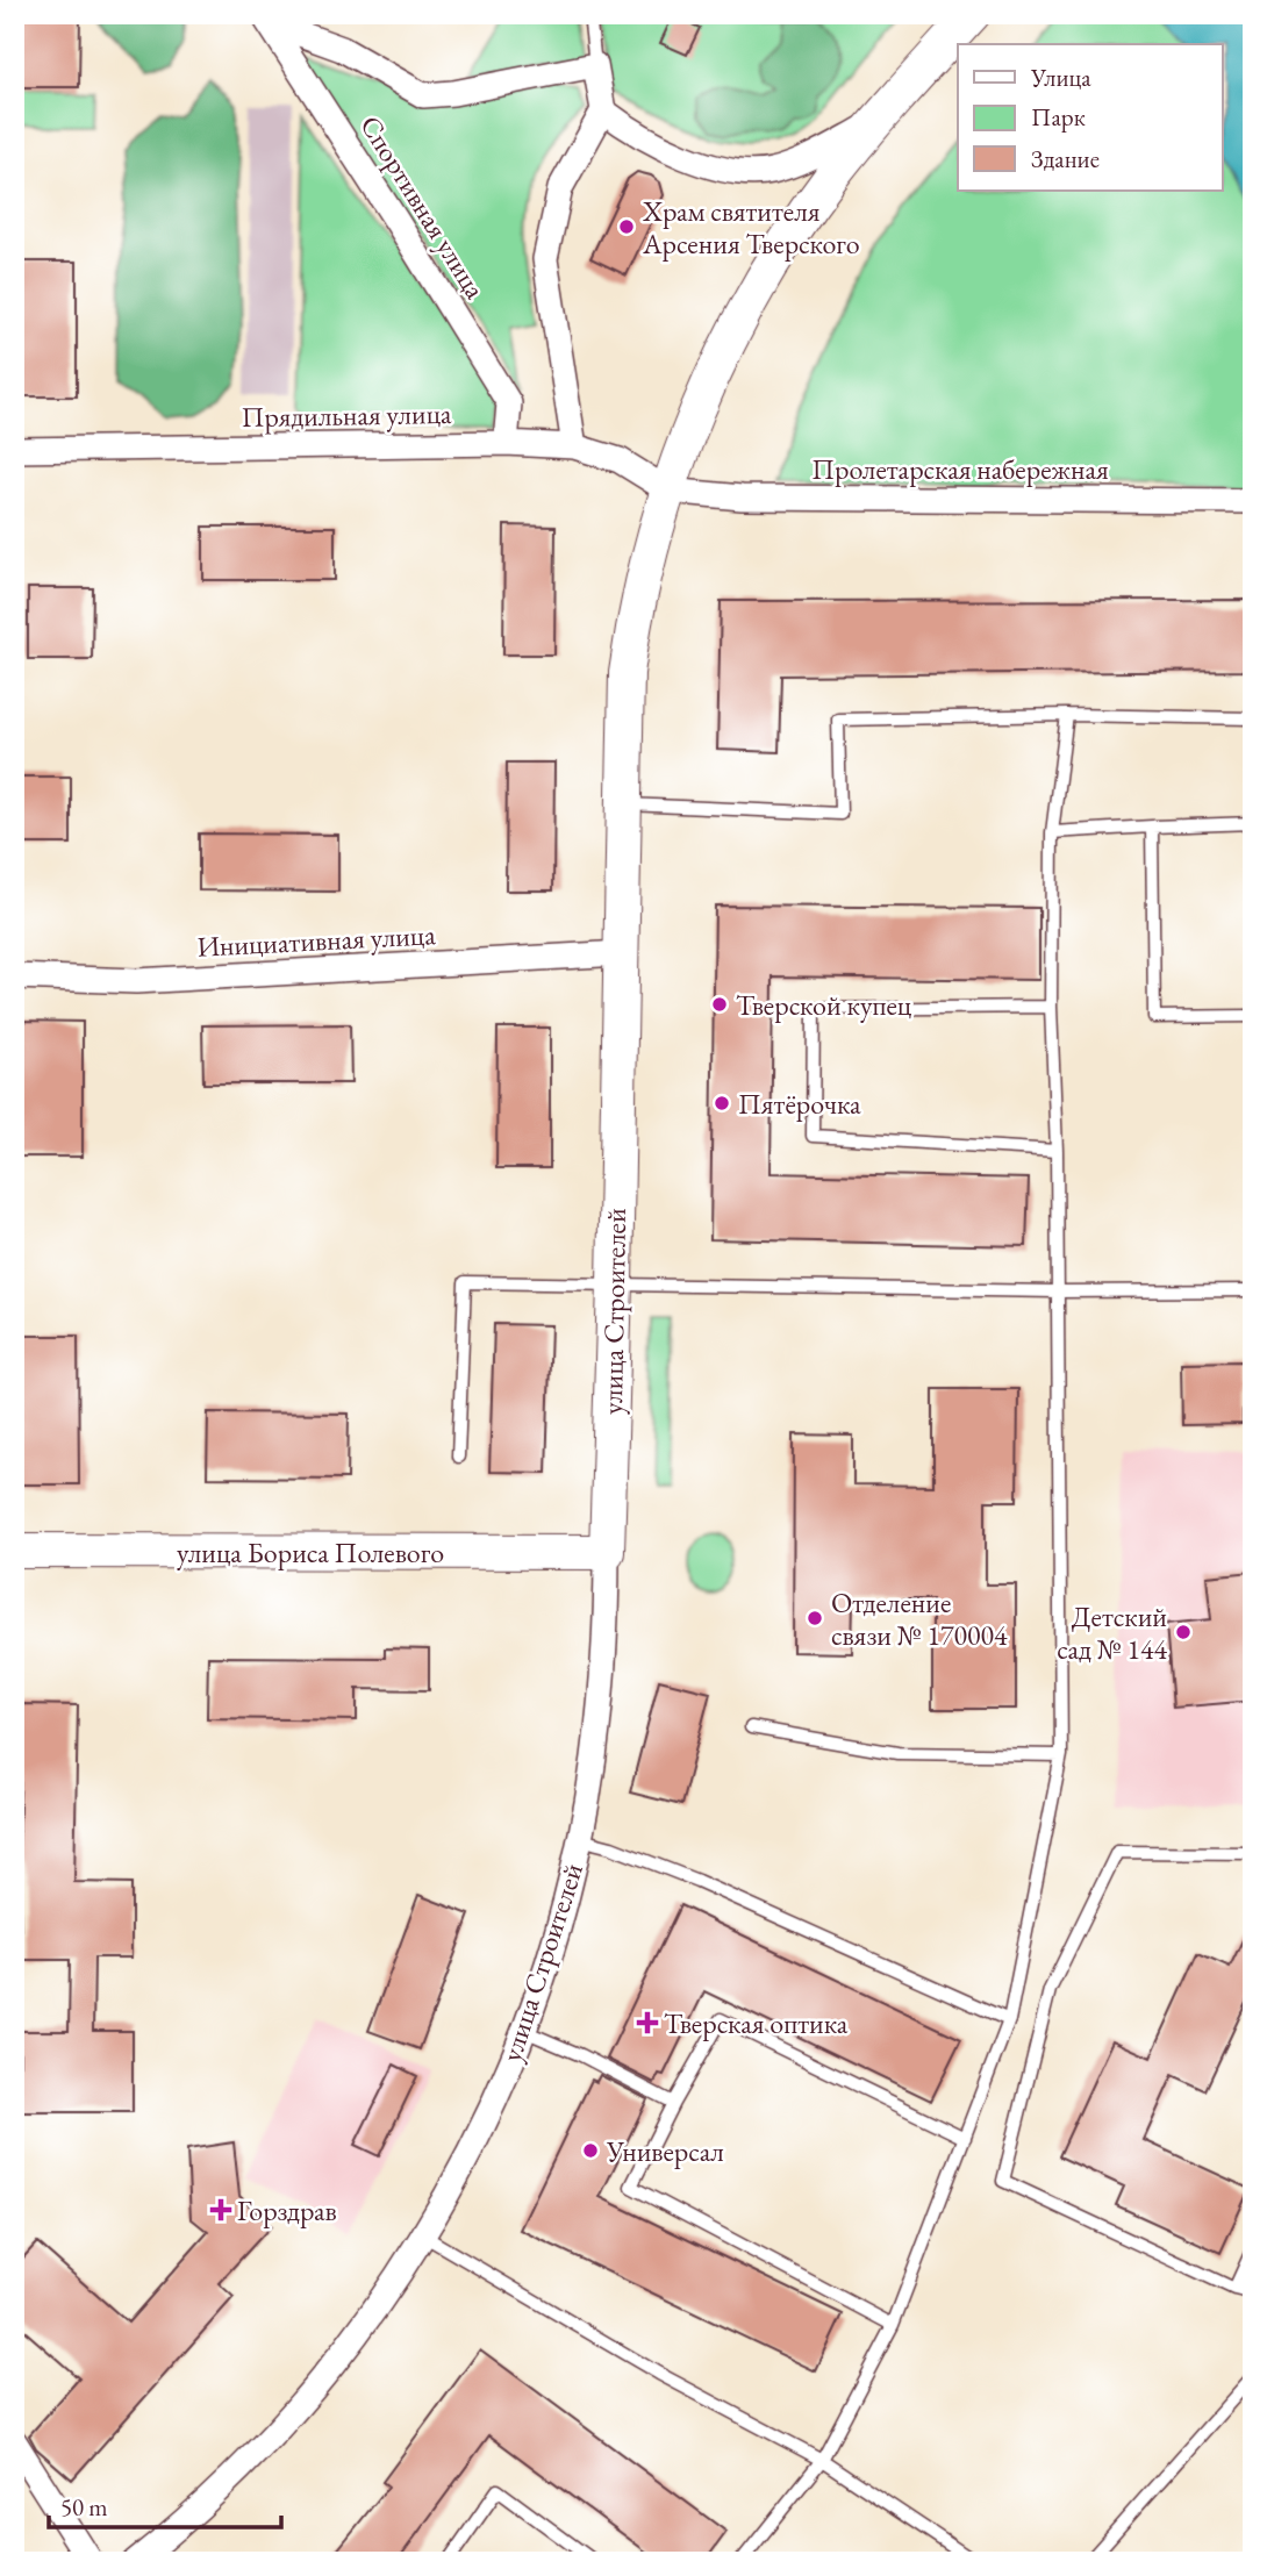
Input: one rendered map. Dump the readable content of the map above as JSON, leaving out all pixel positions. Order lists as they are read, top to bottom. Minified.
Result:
{"streets":{"main road":["улица Строителей","улица Бориса Полевого"],"street":["Спортивная улица","Прядильная улица","Пролетарская набережная","Инициативная улица"]},"crossings":[["Спортивная улица","Прядильная улица"],["Прядильная улица","Пролетарская набережная"],["Прядильная улица","улица Строителей"],["Пролетарская набережная","улица Строителей"],["Инициативная улица","улица Строителей"],["улица Строителей","улица Бориса Полевого"]],"places":{"other":["Храм святителя Арсения Тверского","Тверской купец","Пятёрочка","Отделение связи № 170004","Детский сад № 144","Универсал"],"health":["Тверская оптика","Горздрав"]},"legend":["Улица","Парк","Здание"],"scale_bar":"50 m"}
